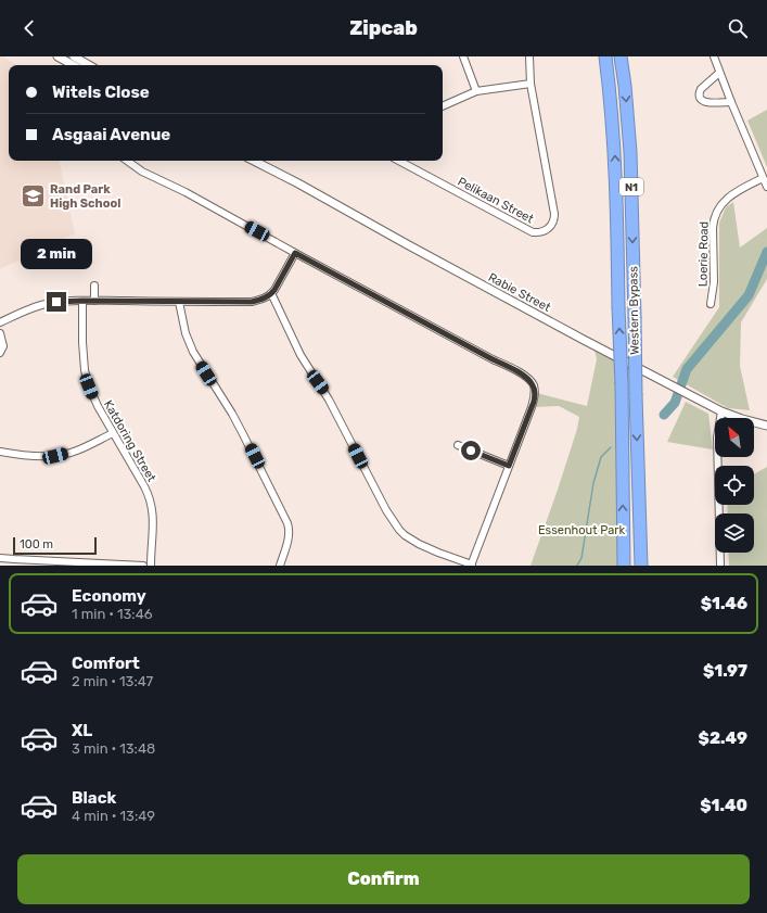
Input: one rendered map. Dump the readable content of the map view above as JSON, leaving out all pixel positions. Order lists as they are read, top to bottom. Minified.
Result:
{"streets":{"highway":["N1","Western Bypass"],"street":["Pelikaan Street","Loerie Road","Rabie Street","Katdoring Street"]},"parks":["Essenhout Park"],"places":{"school or university":["Rand Park High School"]},"scale_bar":"100 m","north":"top left","page":{"header":"Zipcab","banner":["Witels Close","Asgaai Avenue"],"bubble":"2 min","scale":"100 m","list":[{"name":"Economy","note":"1 min · 13:46","value":"$1.46"},{"name":"Comfort","note":"2 min · 13:47","value":"$1.97"},{"name":"XL","note":"3 min · 13:48","value":"$2.49"},{"name":"Black","note":"4 min · 13:49","value":"$1.40"}],"buttons":"Confirm"}}
